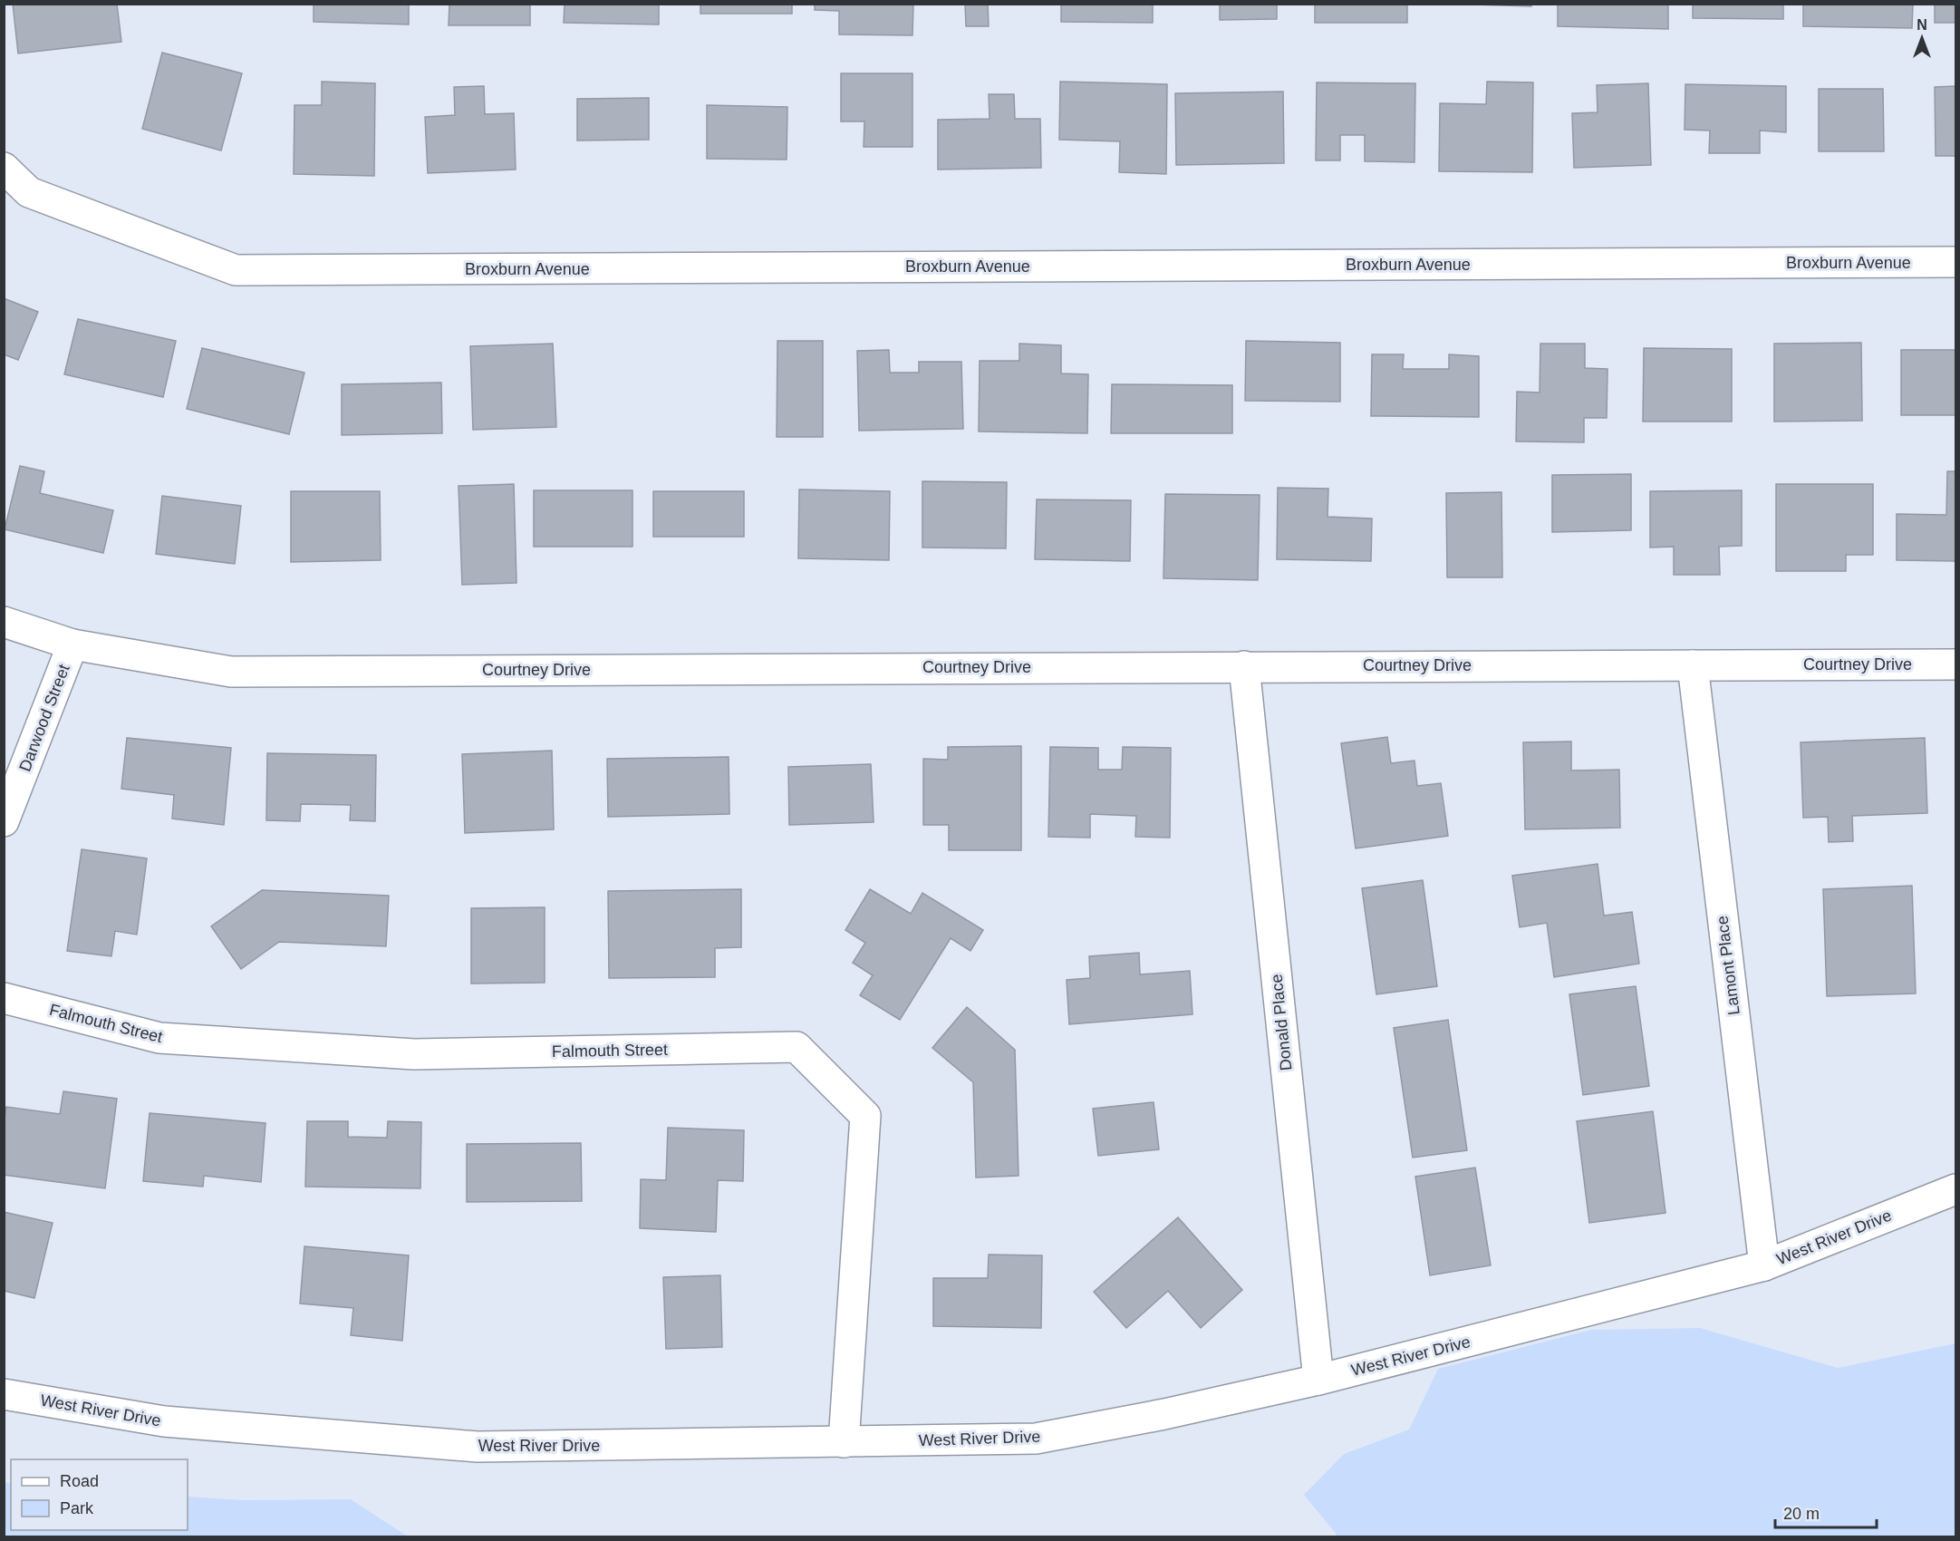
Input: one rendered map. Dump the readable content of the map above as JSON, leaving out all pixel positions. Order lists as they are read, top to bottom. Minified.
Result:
{"streets":{"street":["Broxburn Avenue","Courtney Drive","Darwood Street","Lamont Place","Donald Place","Falmouth Street","West River Drive"]},"crossings":[["Courtney Drive","Darwood Street"],["Courtney Drive","Lamont Place"],["Courtney Drive","Donald Place"],["Lamont Place","West River Drive"],["Donald Place","West River Drive"],["Falmouth Street","West River Drive"]],"legend":["Road","Park"],"scale_bar":"20 m","north":"top"}
